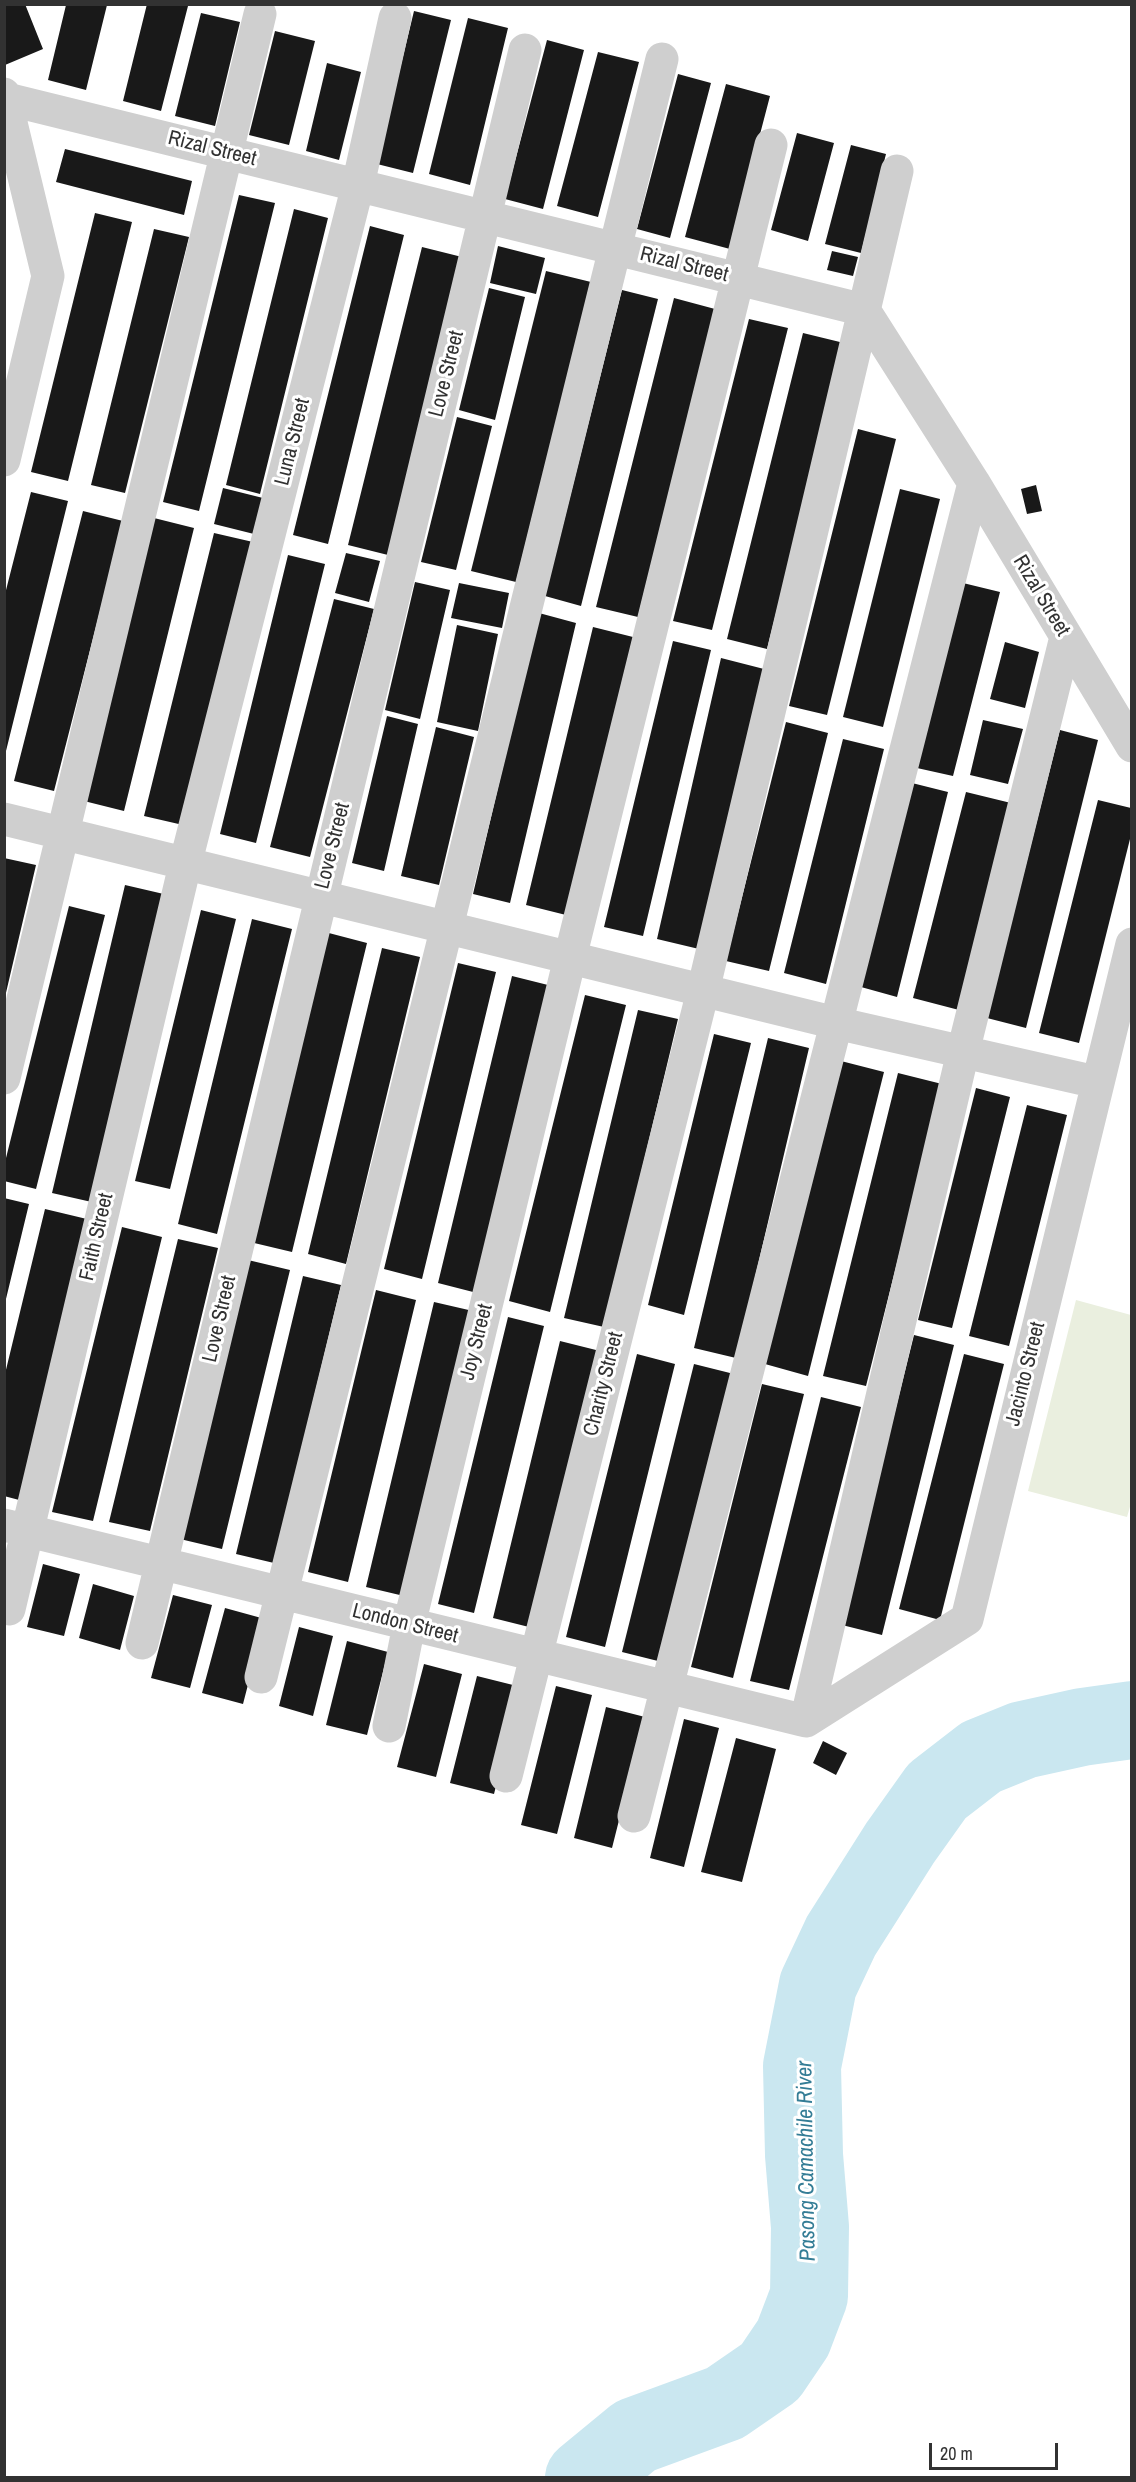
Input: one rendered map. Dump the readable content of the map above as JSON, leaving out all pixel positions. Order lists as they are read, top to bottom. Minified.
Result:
{"streets":{"street":["Rizal Street","Love Street","Luna Street","Faith Street","Joy Street","Jacinto Street","Charity Street","London Street"]},"crossings":[["Rizal Street","Love Street"],["Rizal Street","Luna Street"],["Rizal Street","Joy Street"],["Rizal Street","Charity Street"],["Love Street","London Street"],["Luna Street","Faith Street"],["Faith Street","London Street"],["Joy Street","London Street"],["Jacinto Street","London Street"],["Charity Street","London Street"]],"water":["Pasong Camachile River"],"scale_bar":"20 m"}
